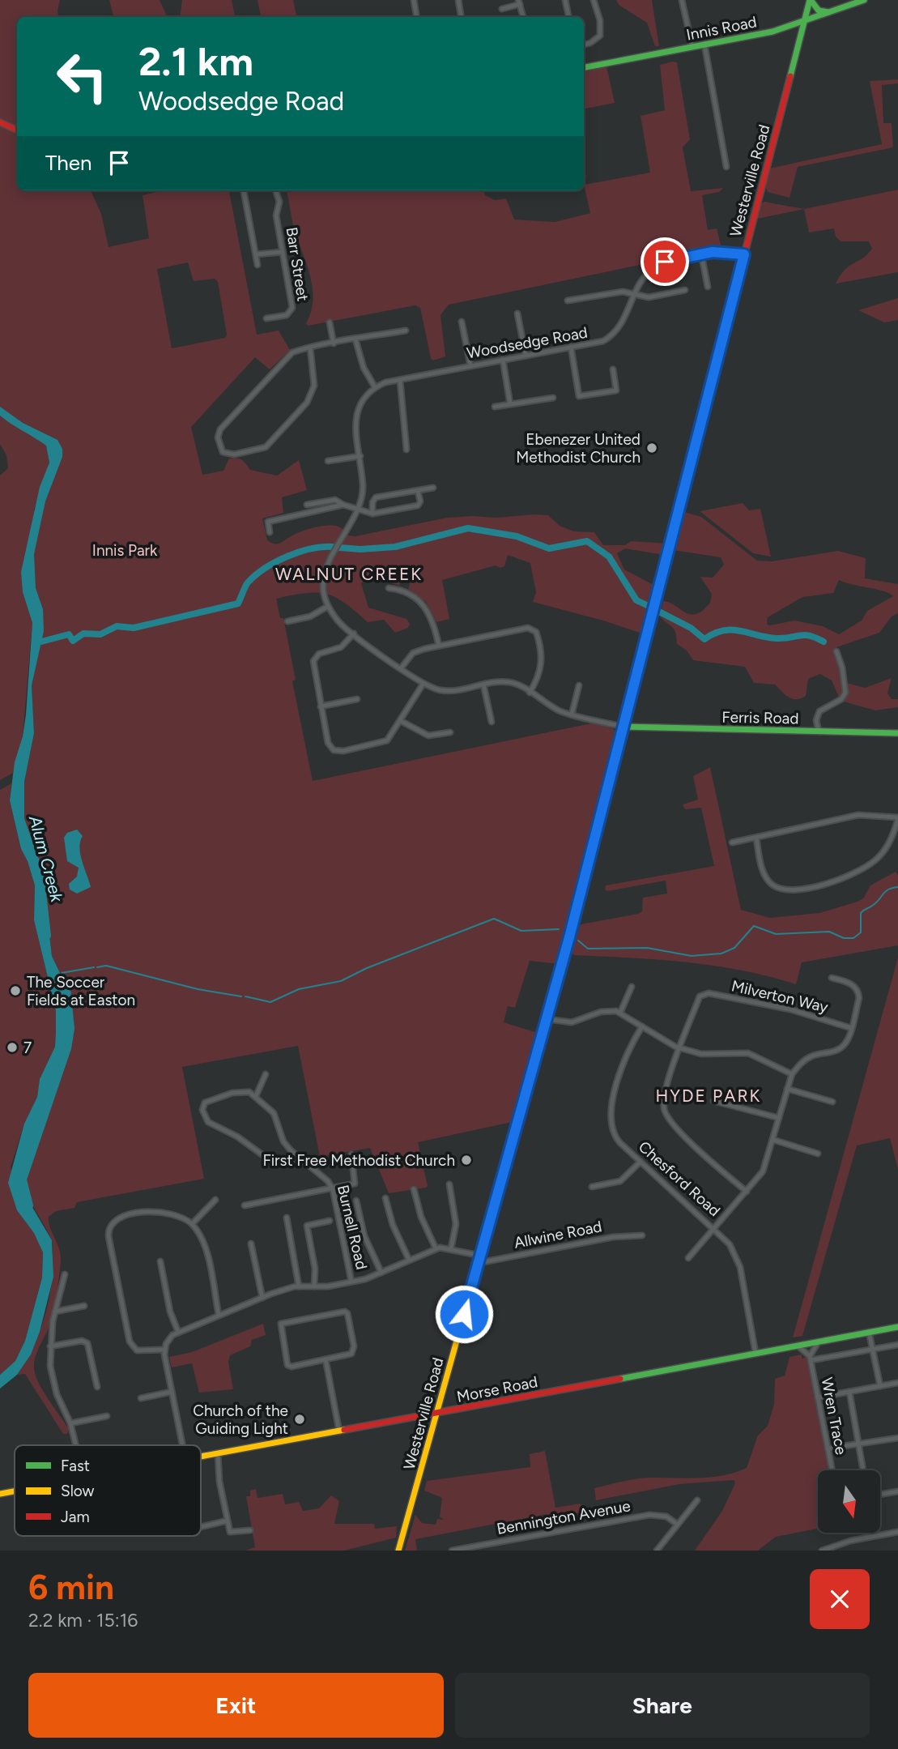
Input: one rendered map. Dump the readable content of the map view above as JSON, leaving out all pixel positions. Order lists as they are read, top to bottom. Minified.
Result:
{"streets":{"main road":["Innis Road","Westerville Road","Ferris Road","Morse Road"],"street":["Barr Street","Woodsedge Road","Milverton Way","Chesford Road","Burnell Road","Allwine Road","Wren Trace","Bennington Avenue"]},"crossings":[["Innis Road","Westerville Road"],["Westerville Road","Woodsedge Road"],["Westerville Road","Ferris Road"],["Westerville Road","Allwine Road"],["Westerville Road","Morse Road"],["Chesford Road","Morse Road"]],"districts":["WALNUT CREEK","HYDE PARK"],"water":["Alum Creek"],"parks":["Innis Park"],"places":["Ebenezer United Methodist Church","The Soccer Fields at Easton","7","First Free Methodist Church","Church of the Guiding Light"],"legend":["Fast","Slow","Jam"],"north":"bottom","page":{"turn":["2.1 km","Woodsedge Road"],"then":"Then","heading":["6 min","2.2 km · 15:16"],"buttons":["Exit","Share"]}}
